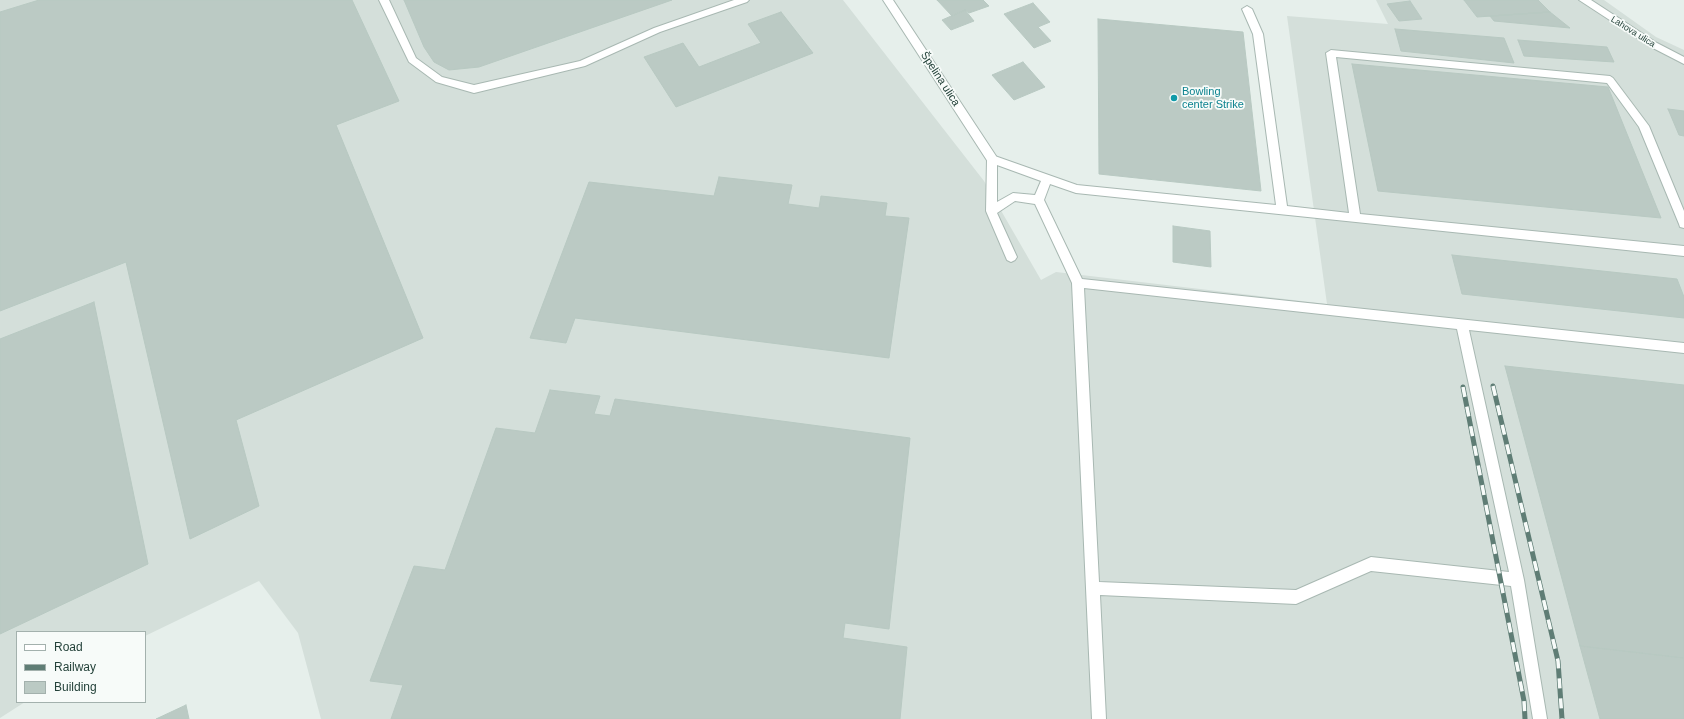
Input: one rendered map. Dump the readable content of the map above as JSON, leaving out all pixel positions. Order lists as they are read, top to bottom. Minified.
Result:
{"streets":{"street":["Lahova ulica","Špelina ulica"]},"places":["Bowling center Strike"],"legend":["Road","Railway","Building"]}
